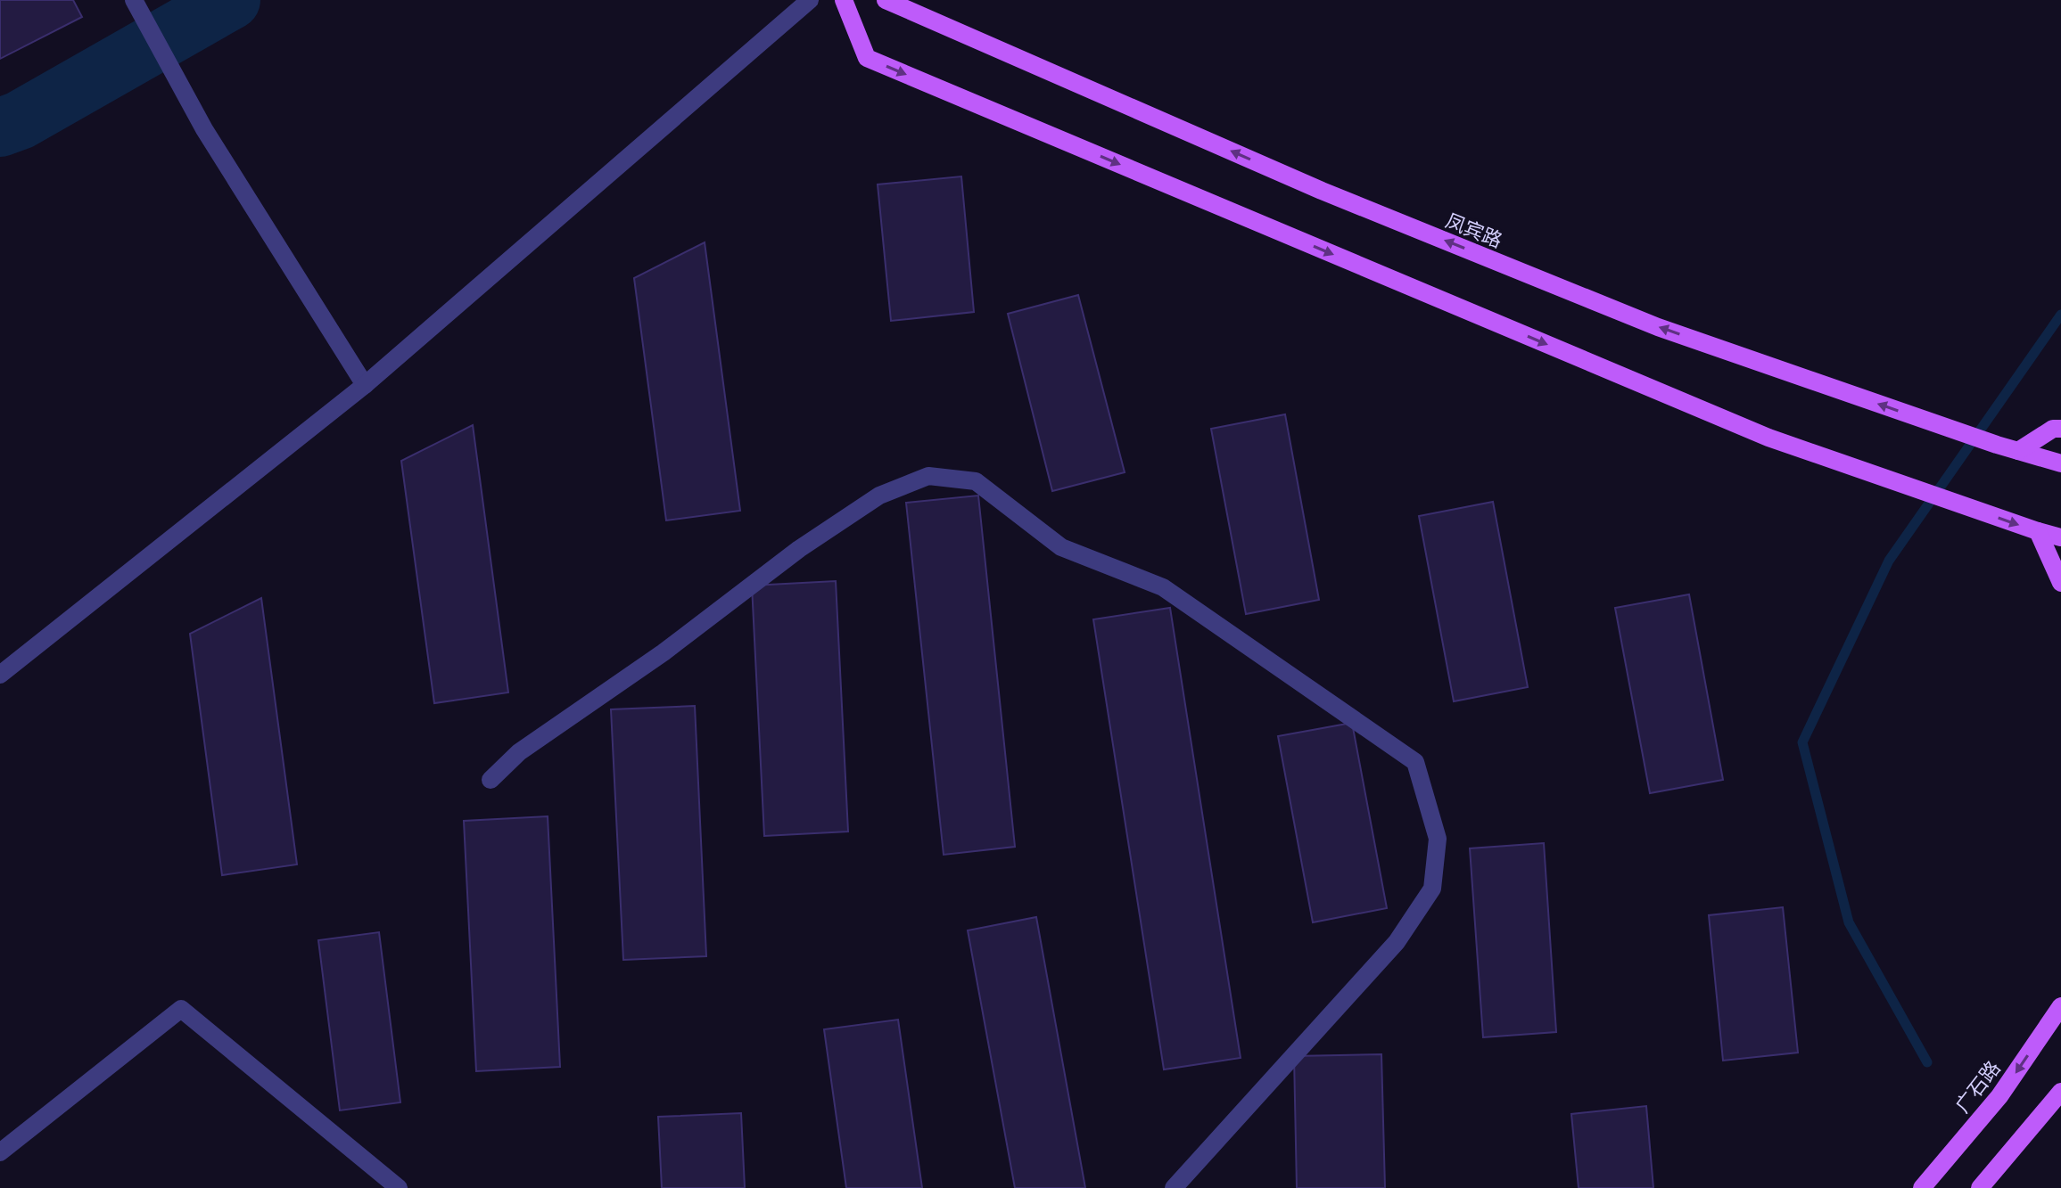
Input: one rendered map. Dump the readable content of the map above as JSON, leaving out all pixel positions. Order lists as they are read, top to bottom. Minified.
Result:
{"streets":{"main road":["凤宾路","广石路"]}}
